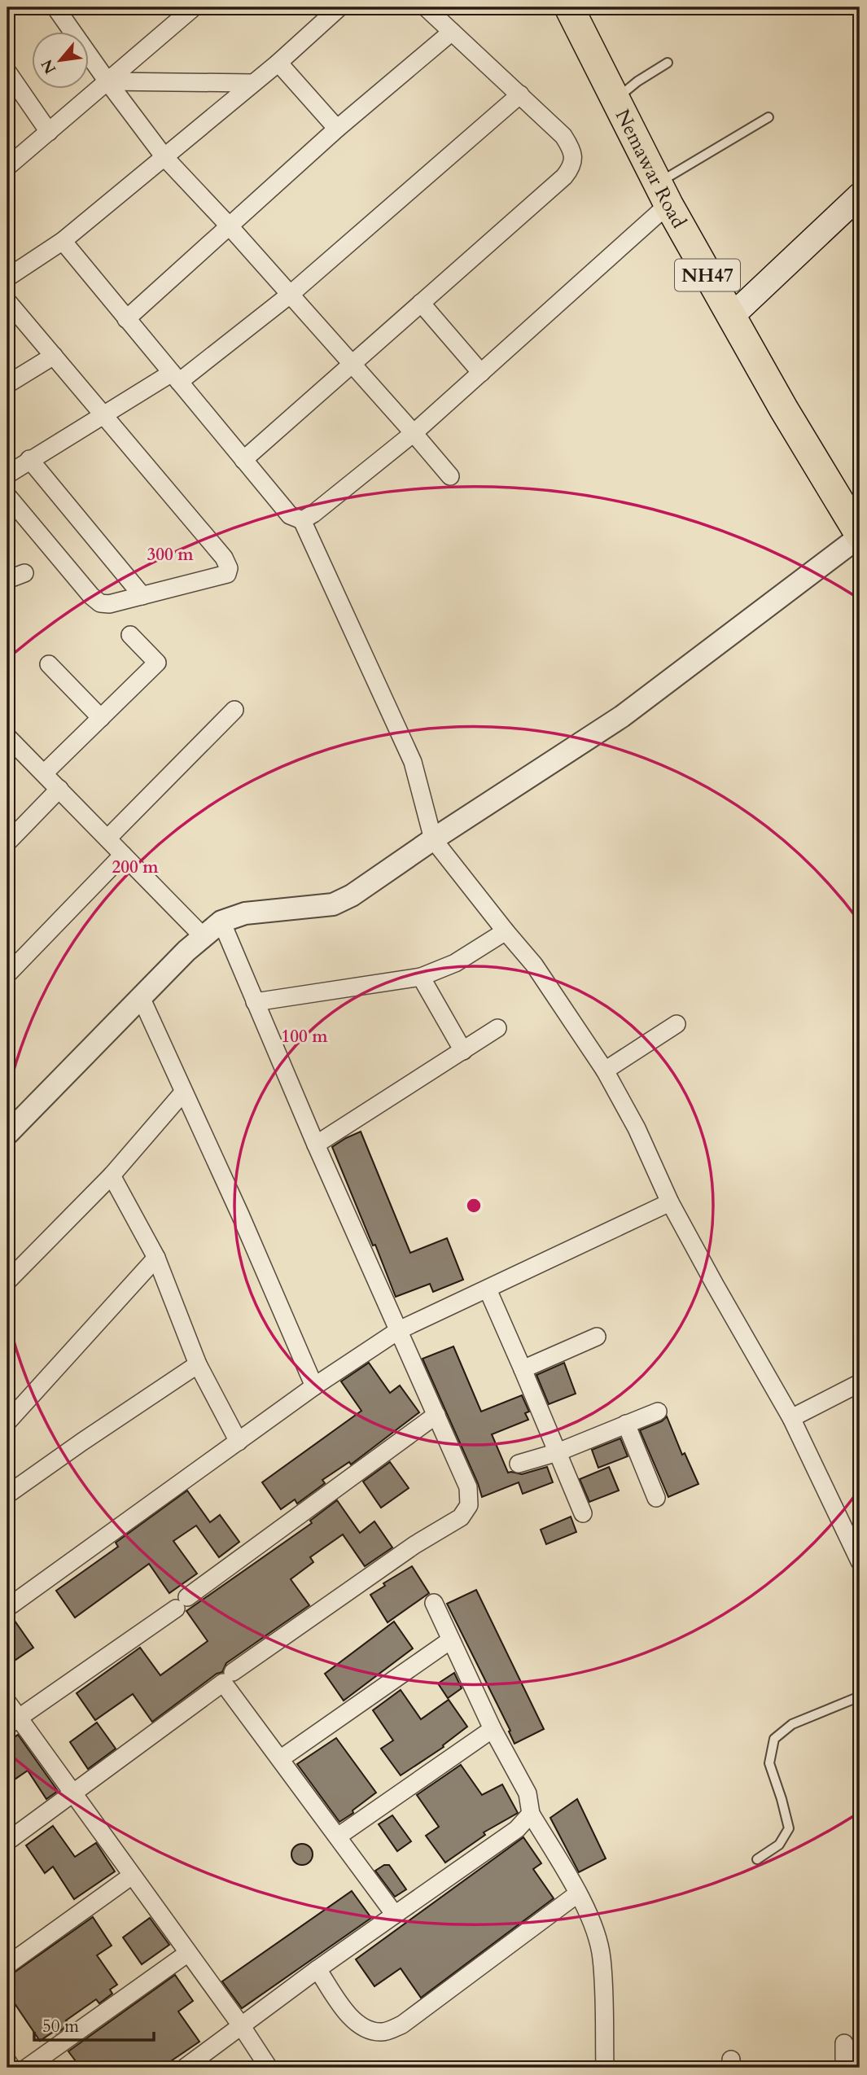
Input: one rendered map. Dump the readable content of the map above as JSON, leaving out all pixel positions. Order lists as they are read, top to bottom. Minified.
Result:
{"streets":{"highway":["Nemawar Road","NH47"]},"scale_bar":"50 m","north":"bottom left","rings":["300 m","200 m","100 m"]}
